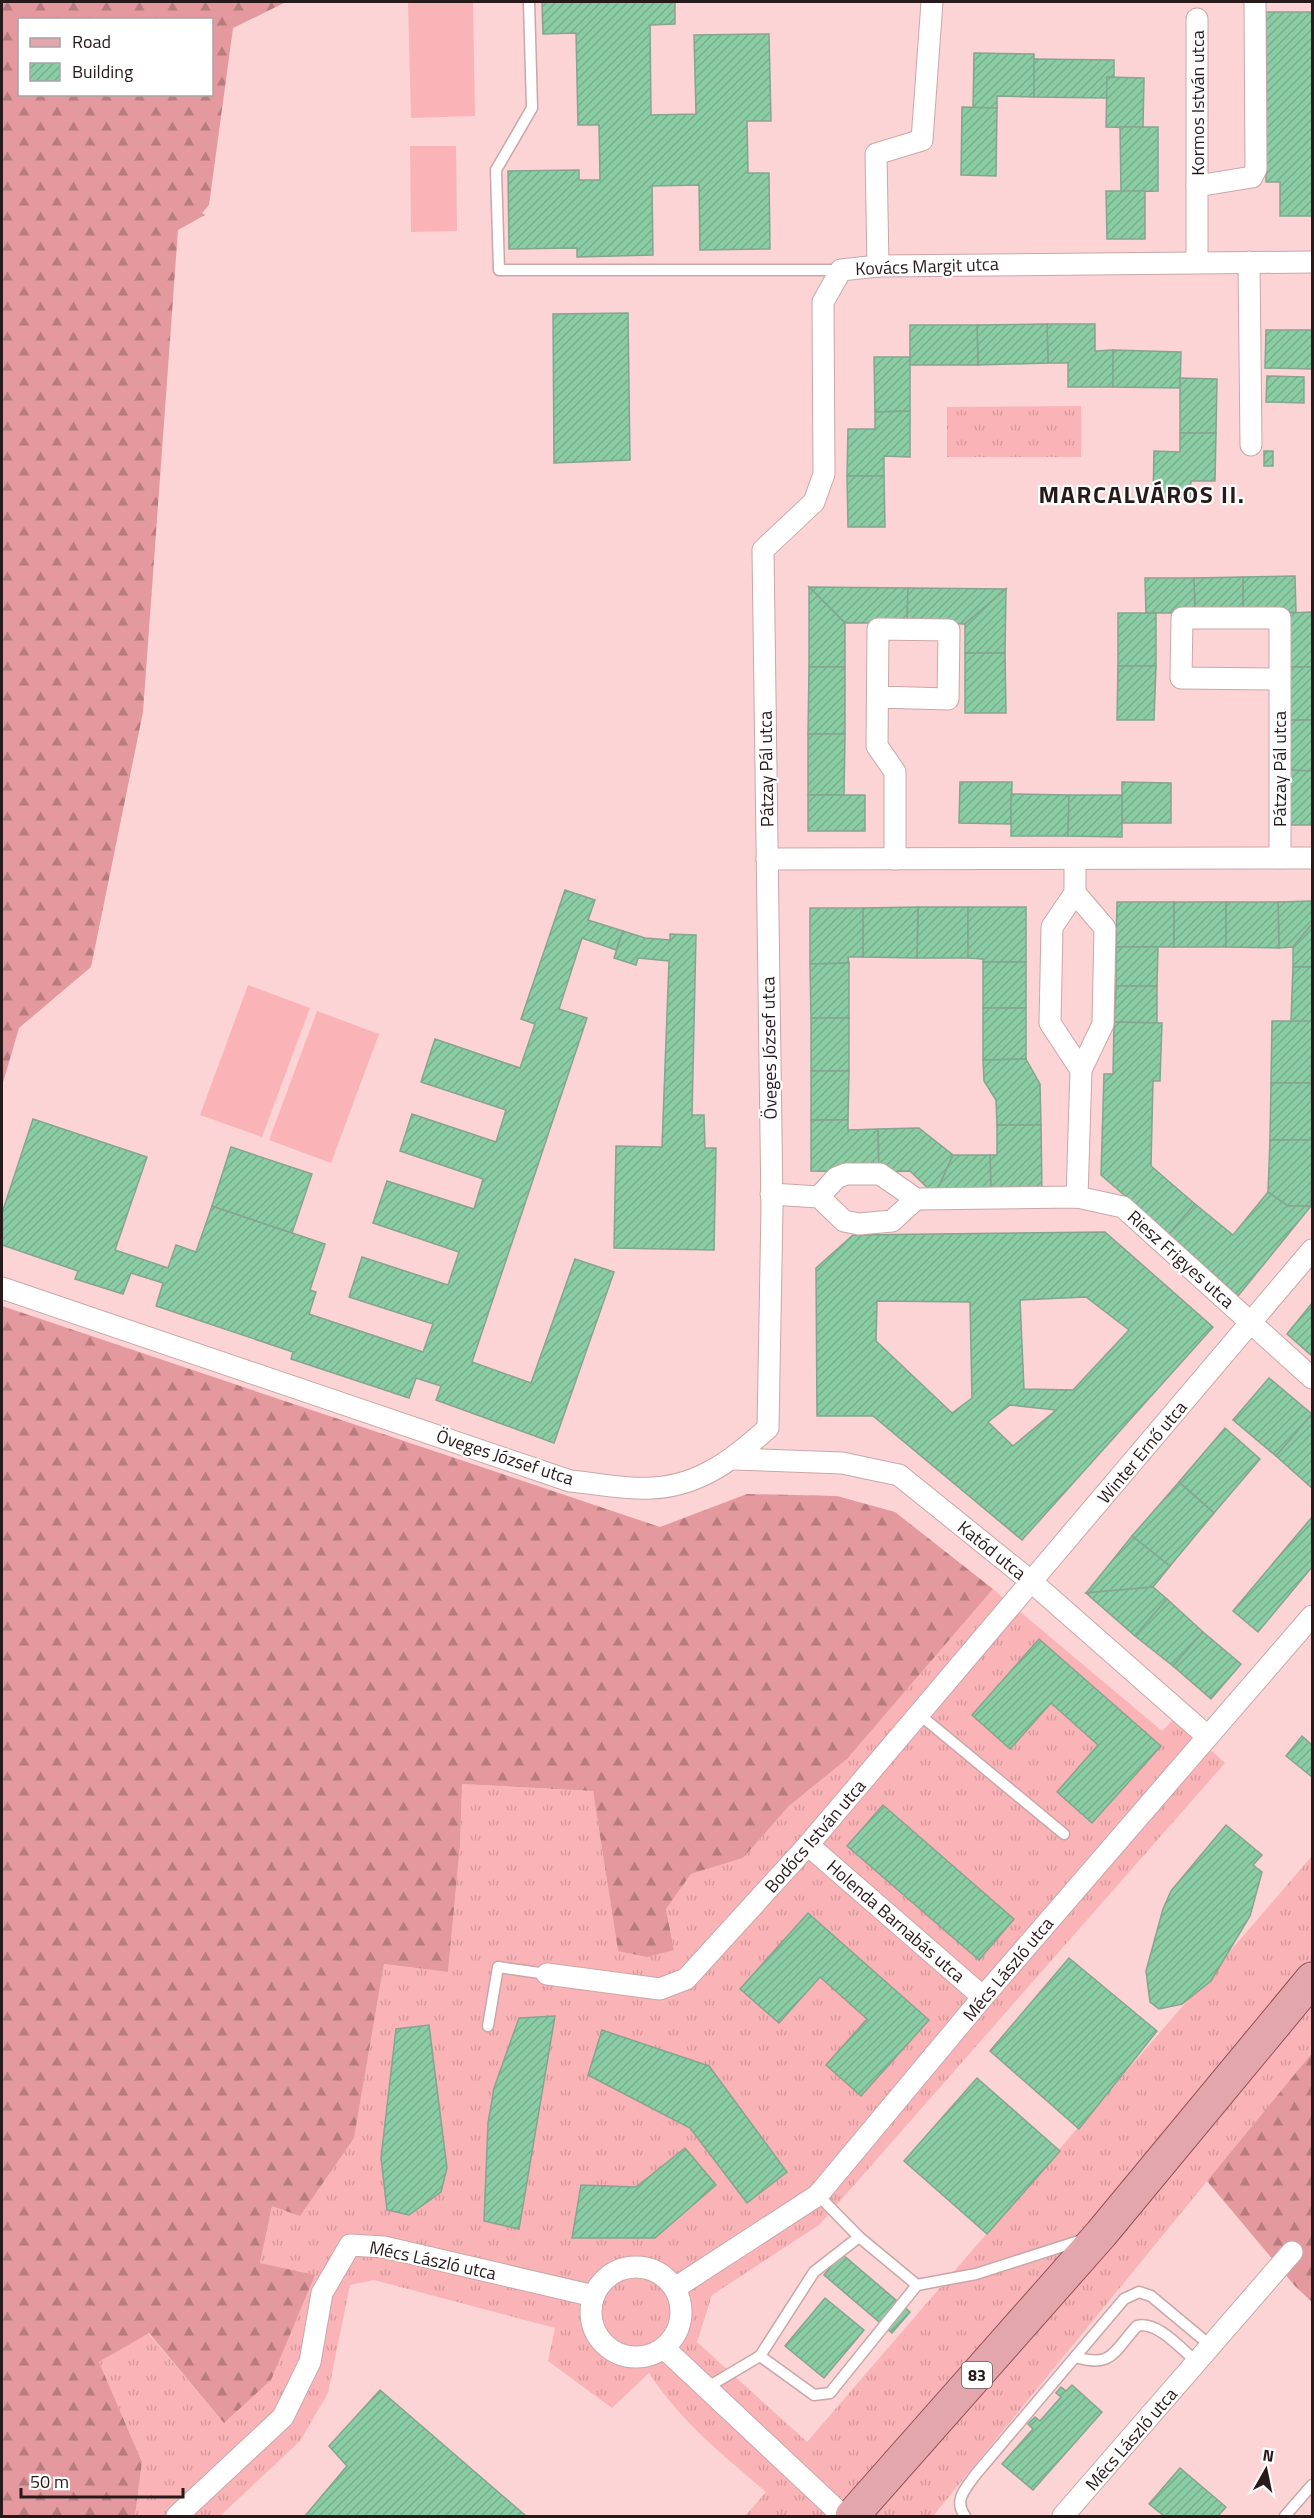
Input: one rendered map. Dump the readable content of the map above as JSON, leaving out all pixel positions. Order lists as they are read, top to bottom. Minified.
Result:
{"streets":{"main road":["83"],"street":["Kormos István utca","Kovács Margit utca","Pátzay Pál utca","Öveges József utca","Riesz Frigyes utca","Winter Ernő utca","Katód utca","Bodócs István utca","Holenda Barnabás utca","Mécs László utca"]},"crossings":[["Kormos István utca","Kovács Margit utca"],["Kovács Margit utca","Pátzay Pál utca"],["Pátzay Pál utca","Öveges József utca"],["Öveges József utca","Katód utca"],["Riesz Frigyes utca","Winter Ernő utca"],["Winter Ernő utca","Katód utca"],["Winter Ernő utca","Bodócs István utca"],["Katód utca","Bodócs István utca"],["Katód utca","Mécs László utca"],["Bodócs István utca","Holenda Barnabás utca"],["Holenda Barnabás utca","Mécs László utca"]],"districts":["MARCALVÁROS II."],"legend":["Road","Building"],"scale_bar":"50 m","north":"top"}
